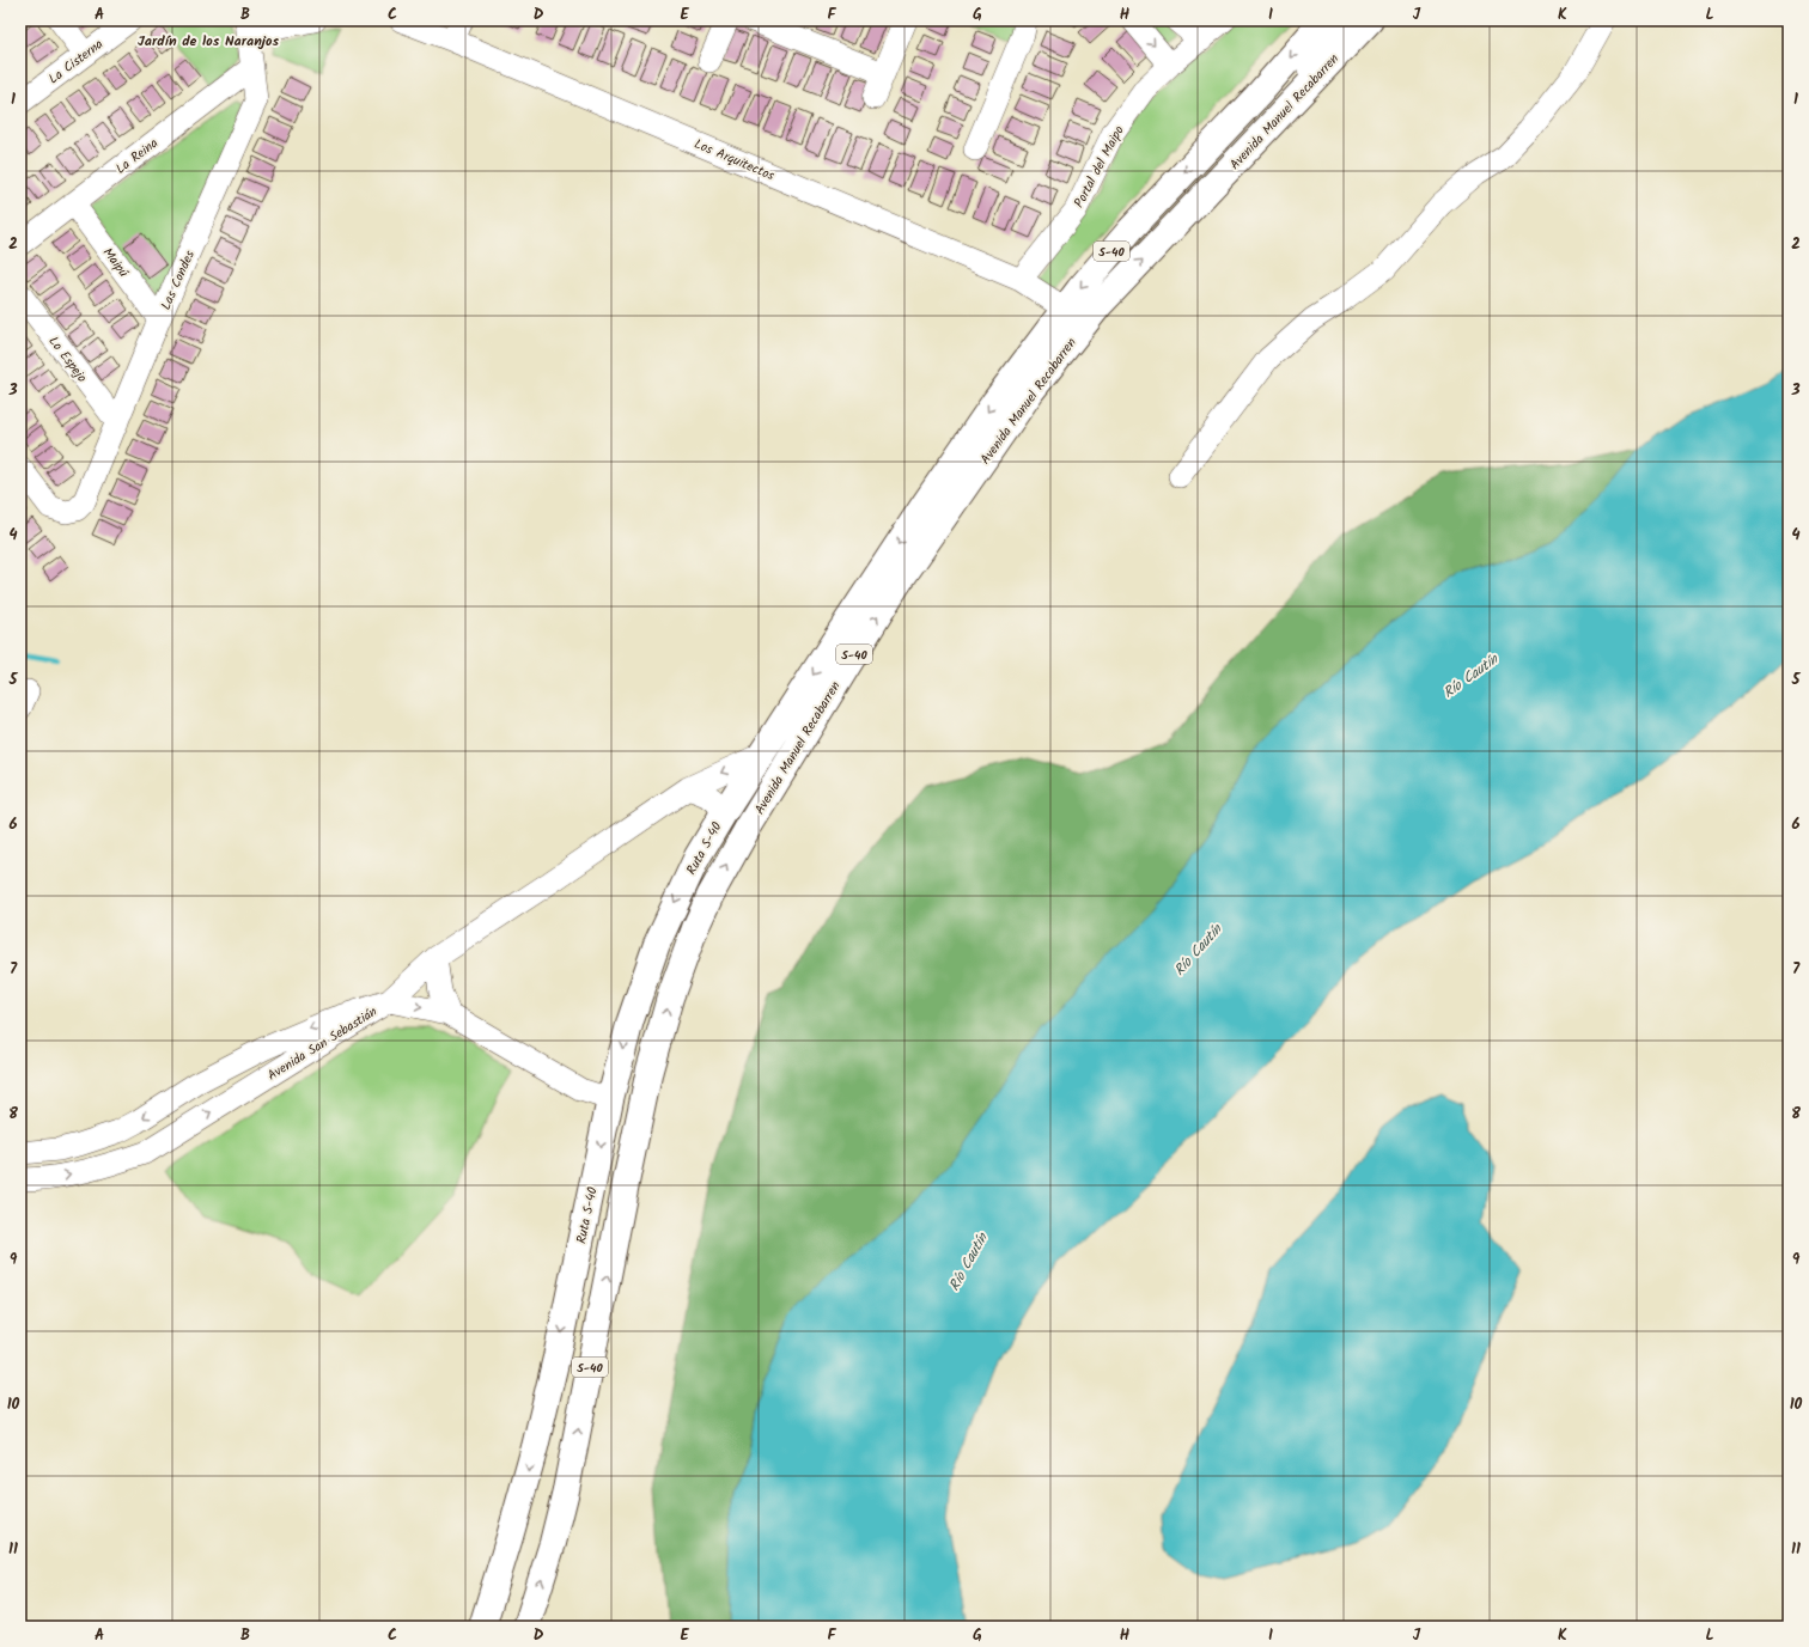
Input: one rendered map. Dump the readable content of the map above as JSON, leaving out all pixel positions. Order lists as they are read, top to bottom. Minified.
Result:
{"streets":{"main road":["Avenida Manuel Recabarren","S-40","Ruta S-40"],"street":["La Cisterna","La Reina","Los Arquitectos","Portal del Maipo","Maipú","Las Condes","Lo Espejo","Avenida San Sebastián"]},"crossings":[["Avenida Manuel Recabarren","Los Arquitectos"],["Avenida Manuel Recabarren","S-40"],["Avenida Manuel Recabarren","Ruta S-40"],["La Reina","Maipú"],["La Reina","Las Condes"],["Los Arquitectos","Portal del Maipo"],["Maipú","Las Condes"],["Las Condes","Lo Espejo"]],"districts":["Jardín de los Naranjos"],"water":["Río Cautín"],"grid":{"columns":["A","B","C","D","E","F","G","H","I","J","K","L"],"rows":["1","2","3","4","5","6","7","8","9","10","11"]}}
